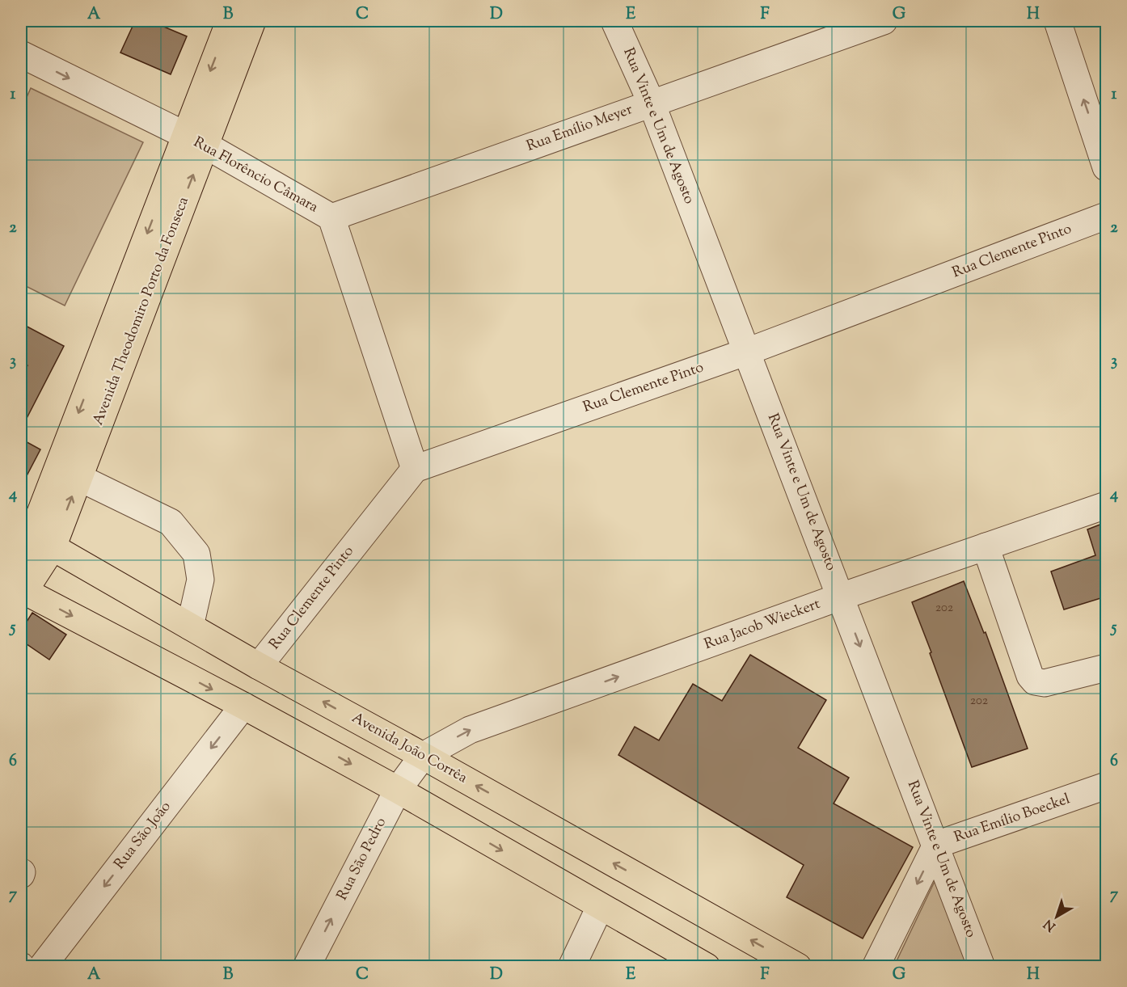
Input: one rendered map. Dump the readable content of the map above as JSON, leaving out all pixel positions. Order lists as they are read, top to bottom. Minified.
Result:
{"streets":{"main road":["Avenida Theodomiro Porto da Fonseca","Avenida João Corrêa"],"street":["Rua Vinte e Um de Agosto","Rua Emílio Meyer","Rua Florêncio Câmara","Rua Clemente Pinto","Rua Jacob Wieckert","Rua Emílio Boeckel","Rua São João","Rua São Pedro"]},"crossings":[["Rua Vinte e Um de Agosto","Rua Emílio Meyer"],["Rua Vinte e Um de Agosto","Rua Clemente Pinto"],["Rua Vinte e Um de Agosto","Rua Jacob Wieckert"],["Rua Vinte e Um de Agosto","Rua Emílio Boeckel"],["Rua Emílio Meyer","Rua Florêncio Câmara"],["Rua Florêncio Câmara","Rua Clemente Pinto"],["Rua Florêncio Câmara","Avenida Theodomiro Porto da Fonseca"],["Rua Clemente Pinto","Avenida João Corrêa"],["Avenida Theodomiro Porto da Fonseca","Avenida João Corrêa"],["Rua Jacob Wieckert","Avenida João Corrêa"],["Rua Jacob Wieckert","Rua São Pedro"],["Avenida João Corrêa","Rua São João"],["Avenida João Corrêa","Rua São Pedro"]],"one_way":["Rua Jacob Wieckert","Rua Emílio Boeckel","Rua São João"],"house_numbers":["202","202"],"north":"bottom left","grid":{"columns":["A","B","C","D","E","F","G","H"],"rows":["1","2","3","4","5","6","7"]}}
